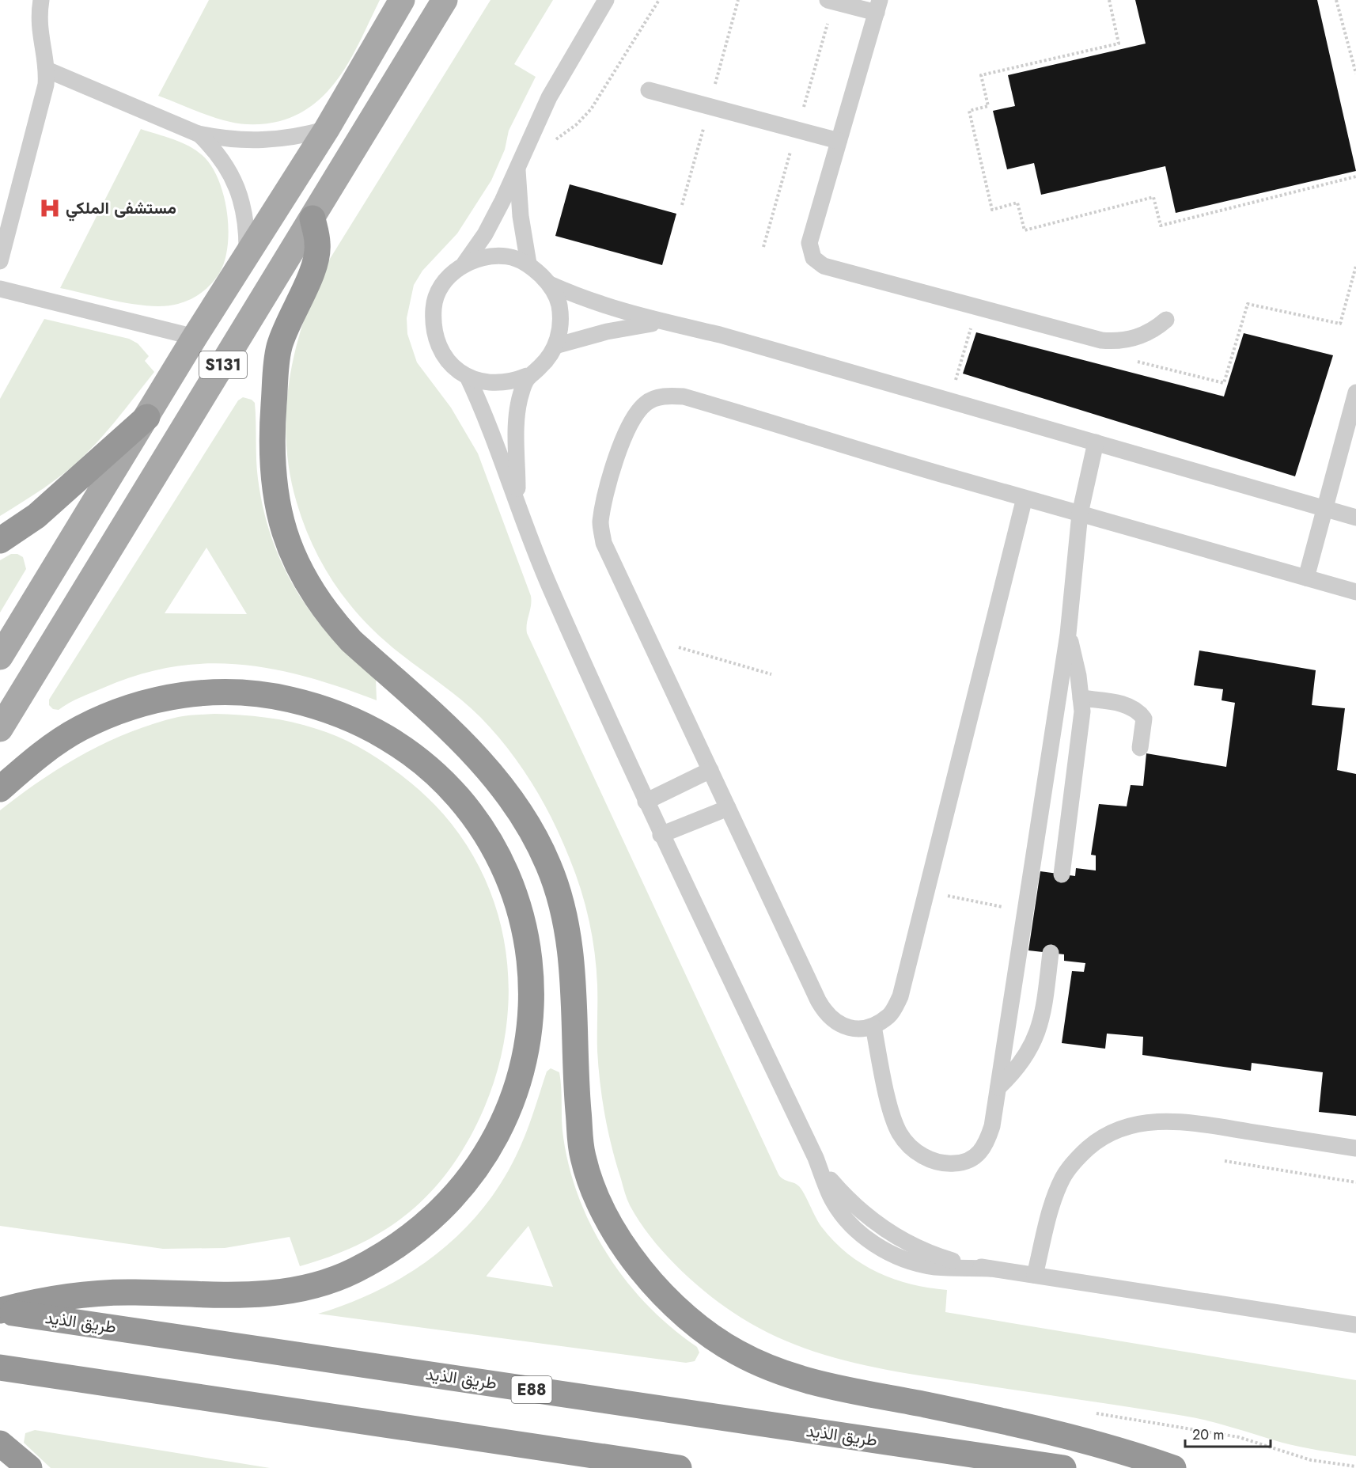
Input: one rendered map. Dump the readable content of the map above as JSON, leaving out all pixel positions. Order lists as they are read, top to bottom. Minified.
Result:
{"streets":{"highway":["طريق الذيد","E88"],"main road":["S131"]},"places":{"hospital":["مستشفى الملكي"]},"scale_bar":"20 m"}
